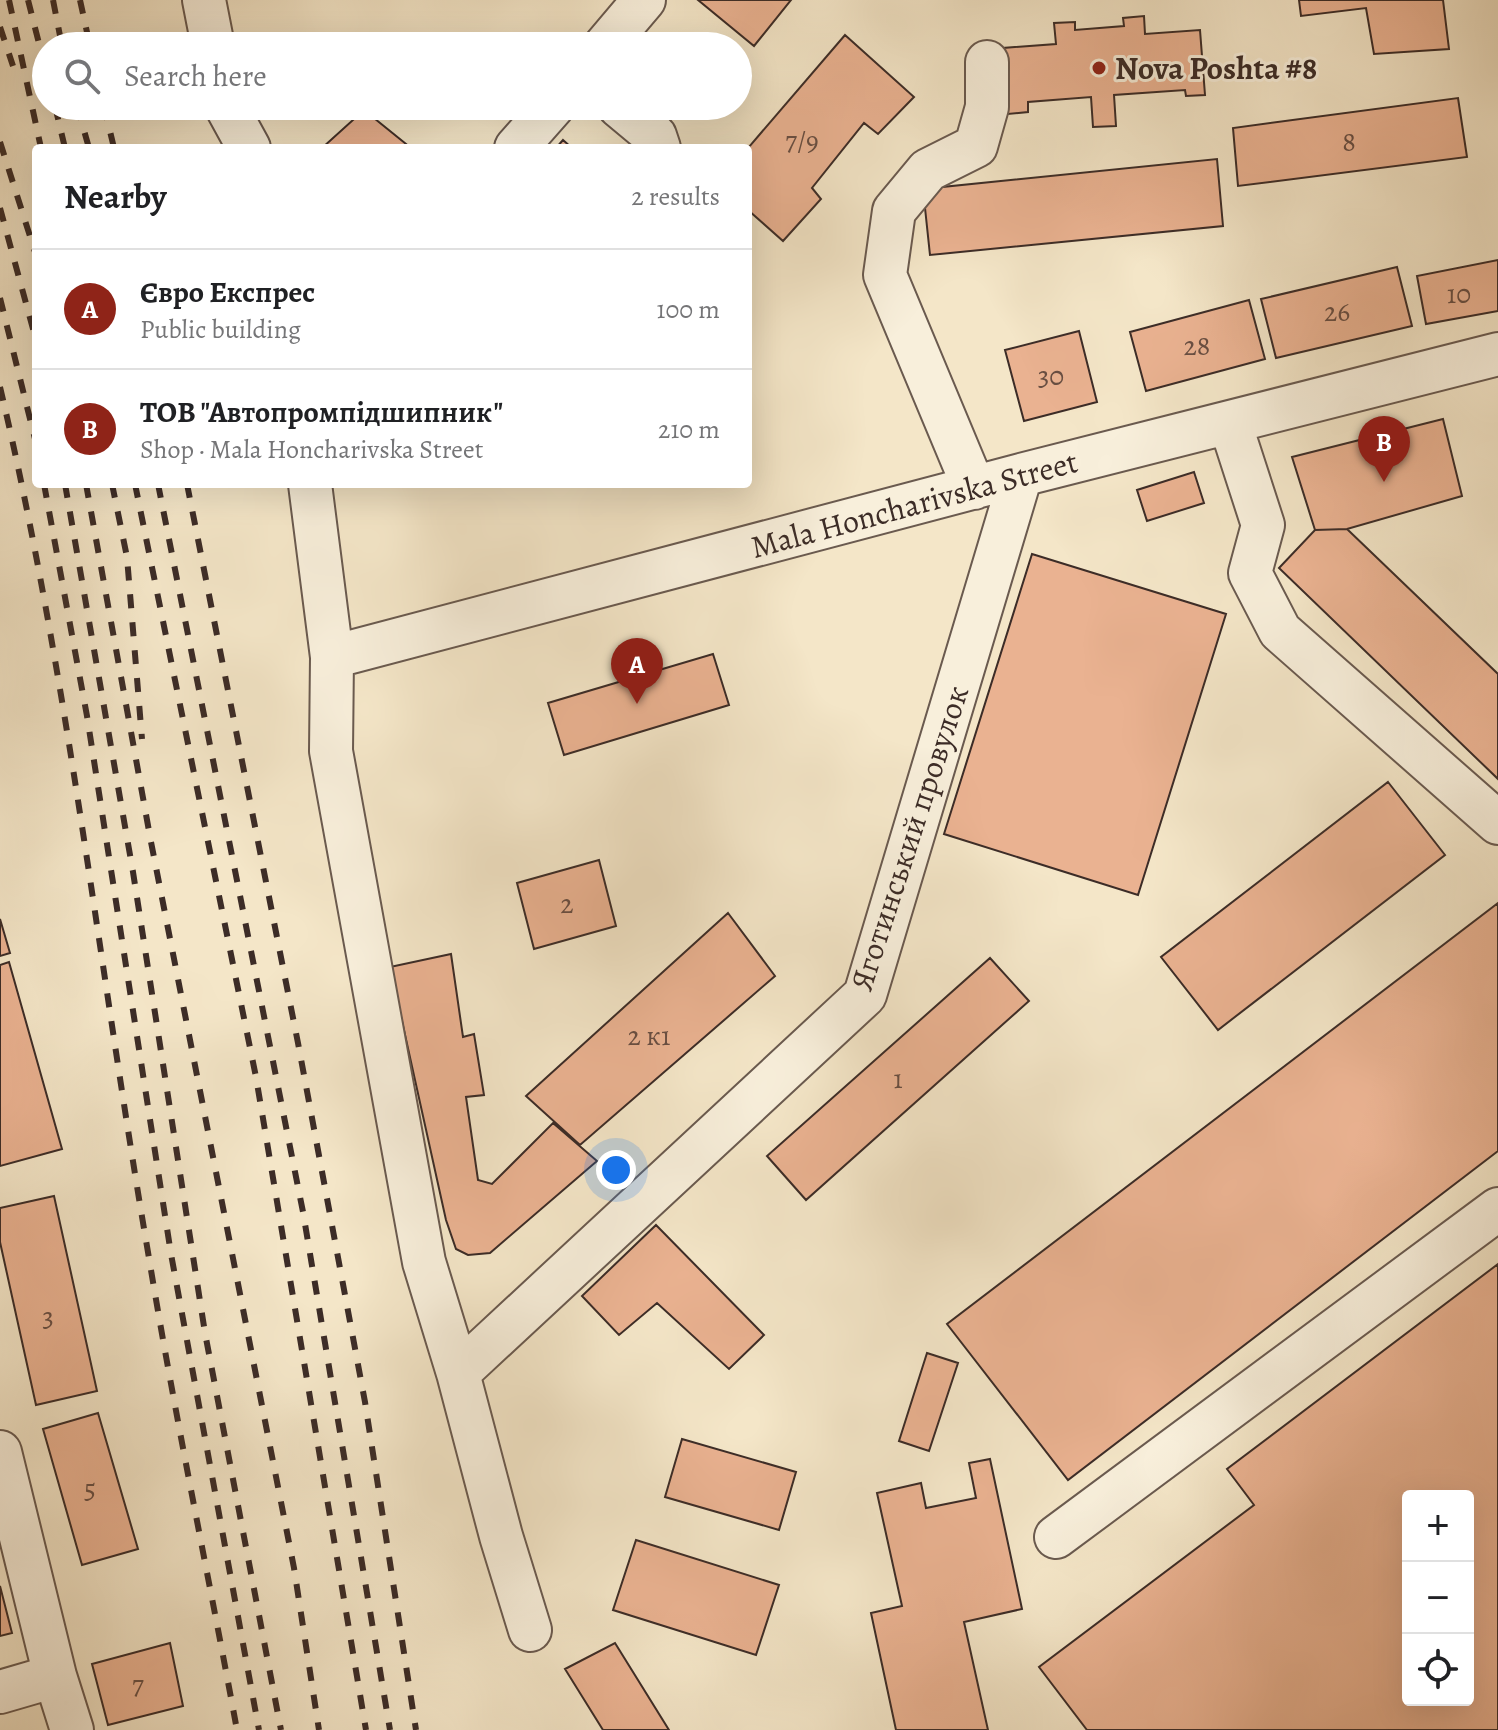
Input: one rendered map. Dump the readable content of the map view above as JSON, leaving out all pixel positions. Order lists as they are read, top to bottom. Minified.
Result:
{"streets":{"street":["Mala Honcharivska Street","Яготинський провулок"]},"crossings":[["Mala Honcharivska Street","Яготинський провулок"]],"places":["Nova Poshta #8"],"house_numbers":["7/9","8","10","26","28","30","2","2 к1","1","3","5","7"],"page":{"search":"Search here","heading":["Nearby","2 results"],"list":[{"mark":"A","name":"Євро Експрес","note":"Public building","value":"100 m"},{"mark":"B","name":"ТОВ \"Автопромпідшипник\"","note":"Shop · Mala Honcharivska Street","value":"210 m"}],"pins":["B","A"],"map_buttons":["+","−"]}}
